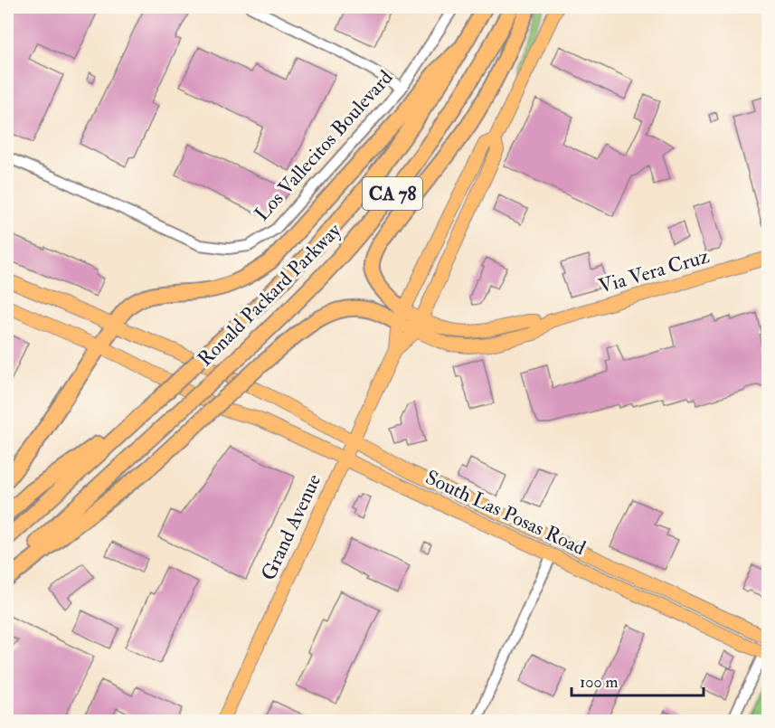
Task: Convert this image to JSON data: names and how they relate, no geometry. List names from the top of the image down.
{
  "streets": {
    "highway": ["CA 78", "Ronald Packard Parkway"],
    "main road": ["Via Vera Cruz", "South Las Posas Road", "Grand Avenue"],
    "street": ["Los Vallecitos Boulevard"]
  },
  "crossings": [
    ["Via Vera Cruz", "Grand Avenue"],
    ["South Las Posas Road", "Grand Avenue"]
  ],
  "scale_bar": "100 m"
}
